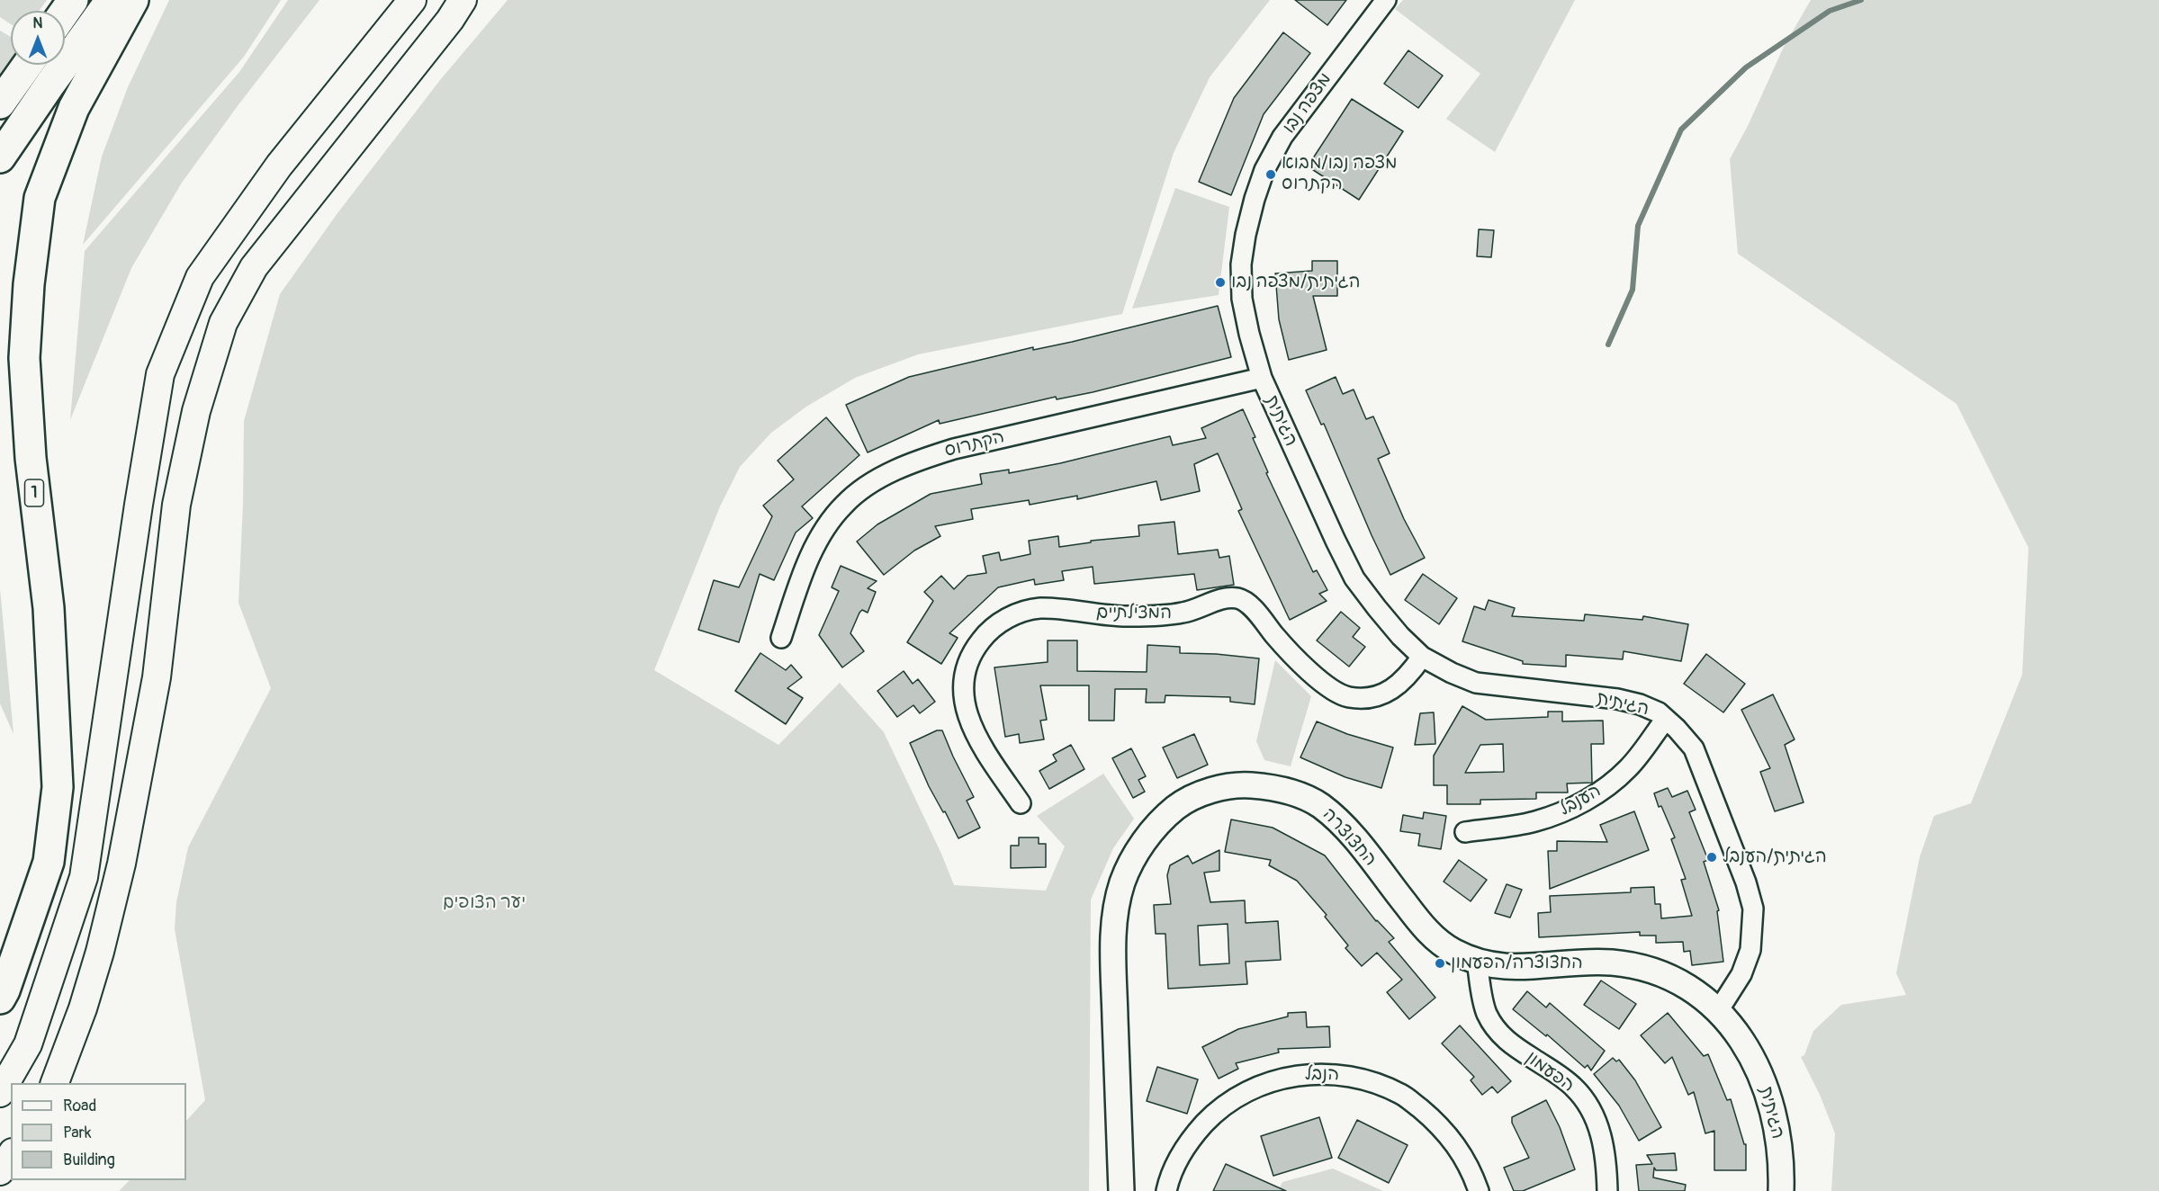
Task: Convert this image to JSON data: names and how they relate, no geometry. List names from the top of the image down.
{
  "streets": {
    "main road": ["1"],
    "street": [
      "מצפה נבו",
      "הגיתית",
      "הקתרוס",
      "המצילתיים",
      "הענבל",
      "החצוצרה",
      "הפעמון",
      "הנבל"
    ]
  },
  "crossings": [
    ["מצפה נבו", "הגיתית"],
    ["מצפה נבו", "הקתרוס"],
    ["הגיתית", "הקתרוס"],
    ["הגיתית", "המצילתיים"],
    ["הגיתית", "הענבל"],
    ["הגיתית", "החצוצרה"],
    ["החצוצרה", "הפעמון"]
  ],
  "parks": ["יער הצופים"],
  "places": [
    "מצפה נבו/מבוא הקתרוס",
    "הגיתית/מצפה נבו",
    "הגיתית/הענבל",
    "החצוצרה/הפעמון"
  ],
  "legend": ["Road", "Park", "Building"],
  "north": "top"
}
